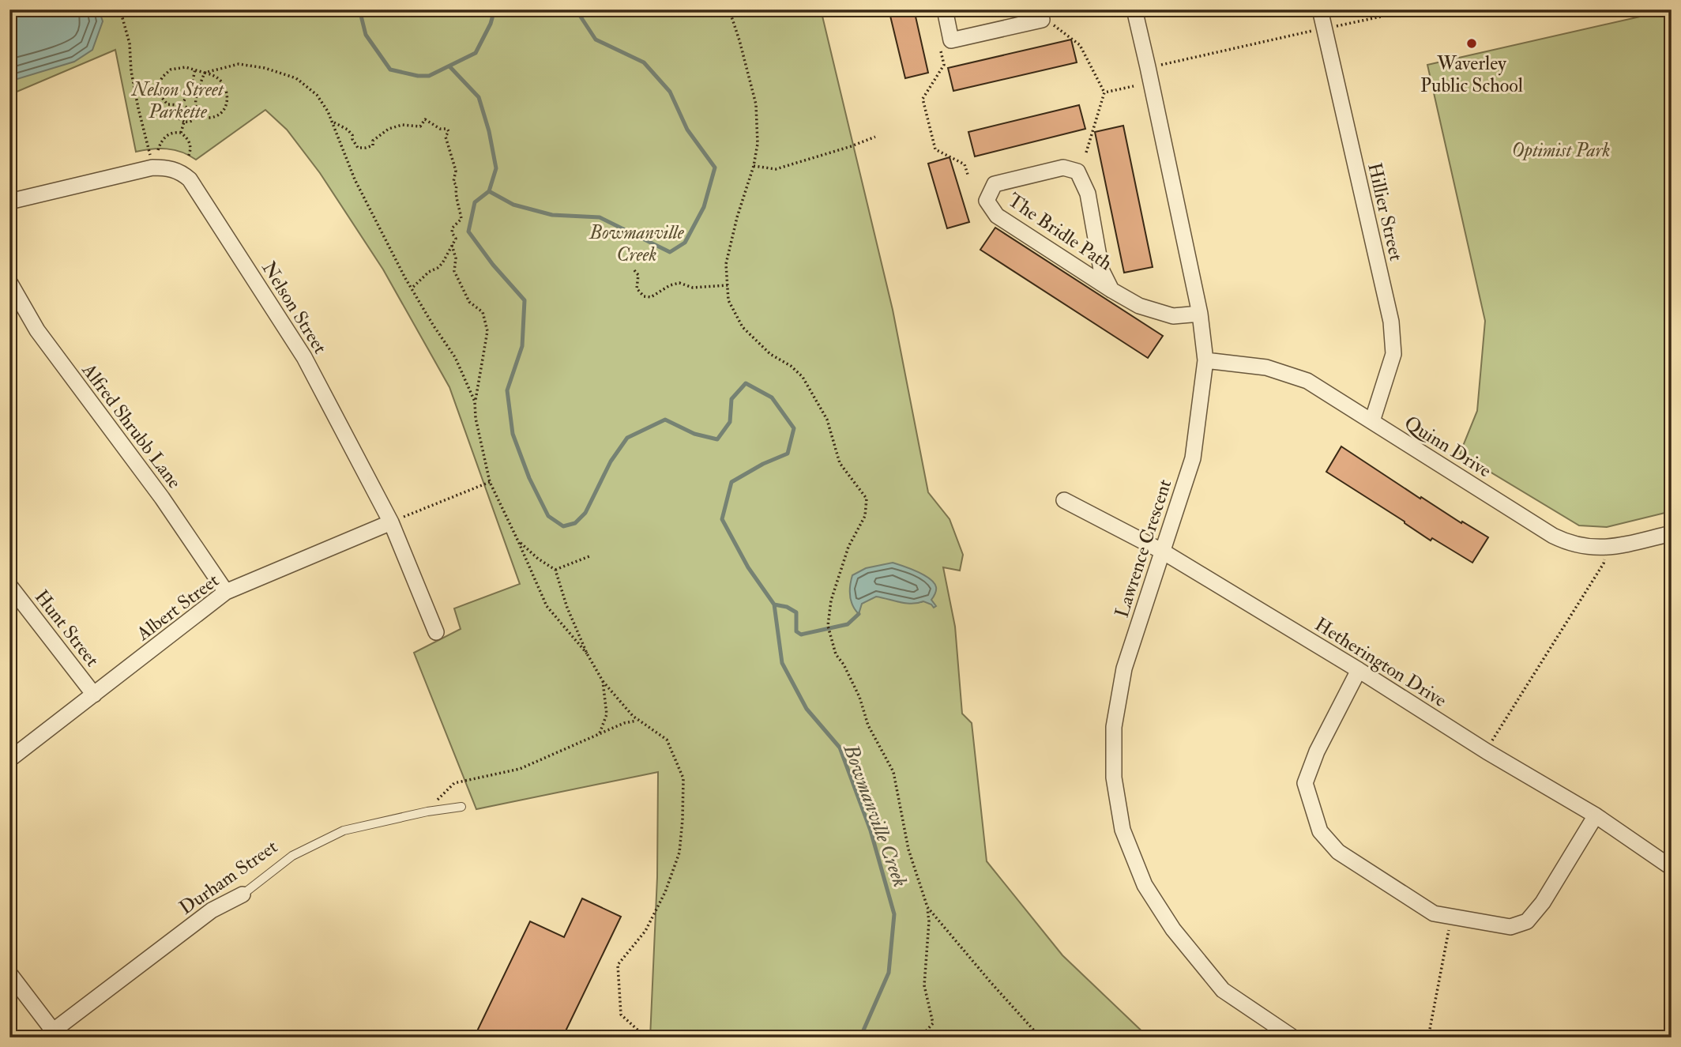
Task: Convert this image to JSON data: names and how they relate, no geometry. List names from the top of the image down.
{
  "streets": {
    "street": [
      "Hillier Street",
      "The Bridle Path",
      "Nelson Street",
      "Alfred Shrubb Lane",
      "Quinn Drive",
      "Lawrence Crescent",
      "Albert Street",
      "Hunt Street",
      "Hetherington Drive",
      "Durham Street"
    ]
  },
  "crossings": [
    ["Hillier Street", "Quinn Drive"],
    ["The Bridle Path", "Lawrence Crescent"],
    ["Nelson Street", "Albert Street"],
    ["Alfred Shrubb Lane", "Albert Street"],
    ["Quinn Drive", "Lawrence Crescent"],
    ["Lawrence Crescent", "Hetherington Drive"],
    ["Albert Street", "Hunt Street"]
  ],
  "water": ["Bowmanville Creek"],
  "parks": ["Nelson Street Parkette", "Optimist Park", "Bowmanville Creek"],
  "places": ["Waverley Public School"]
}
